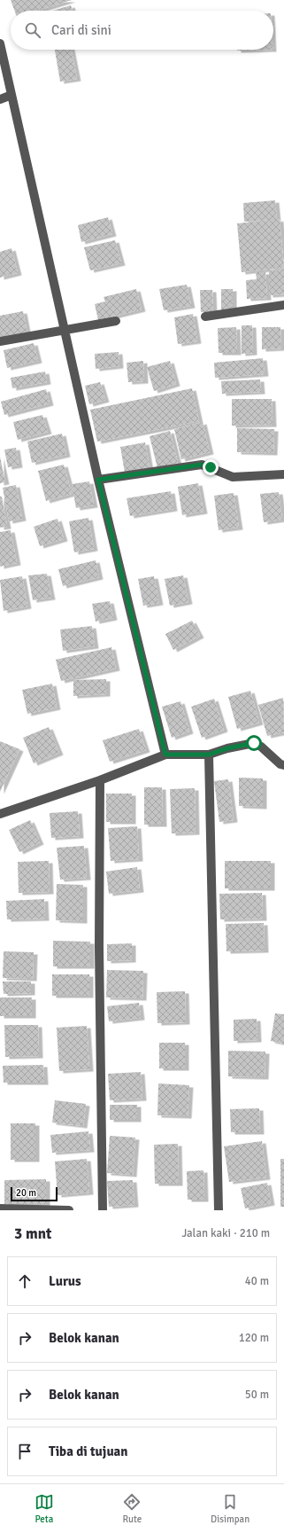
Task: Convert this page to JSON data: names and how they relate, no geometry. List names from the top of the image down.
{
  "scale_bar": "20 m",
  "page": {
    "search": "Cari di sini",
    "scale": "20 m",
    "heading": ["3 mnt", "Jalan kaki · 210 m"],
    "list": [
      ["Lurus", "40 m"],
      ["Belok kanan", "120 m"],
      ["Belok kanan", "50 m"],
      "Tiba di tujuan"
    ],
    "nav": ["Peta", "Rute", "Disimpan"]
  }
}
